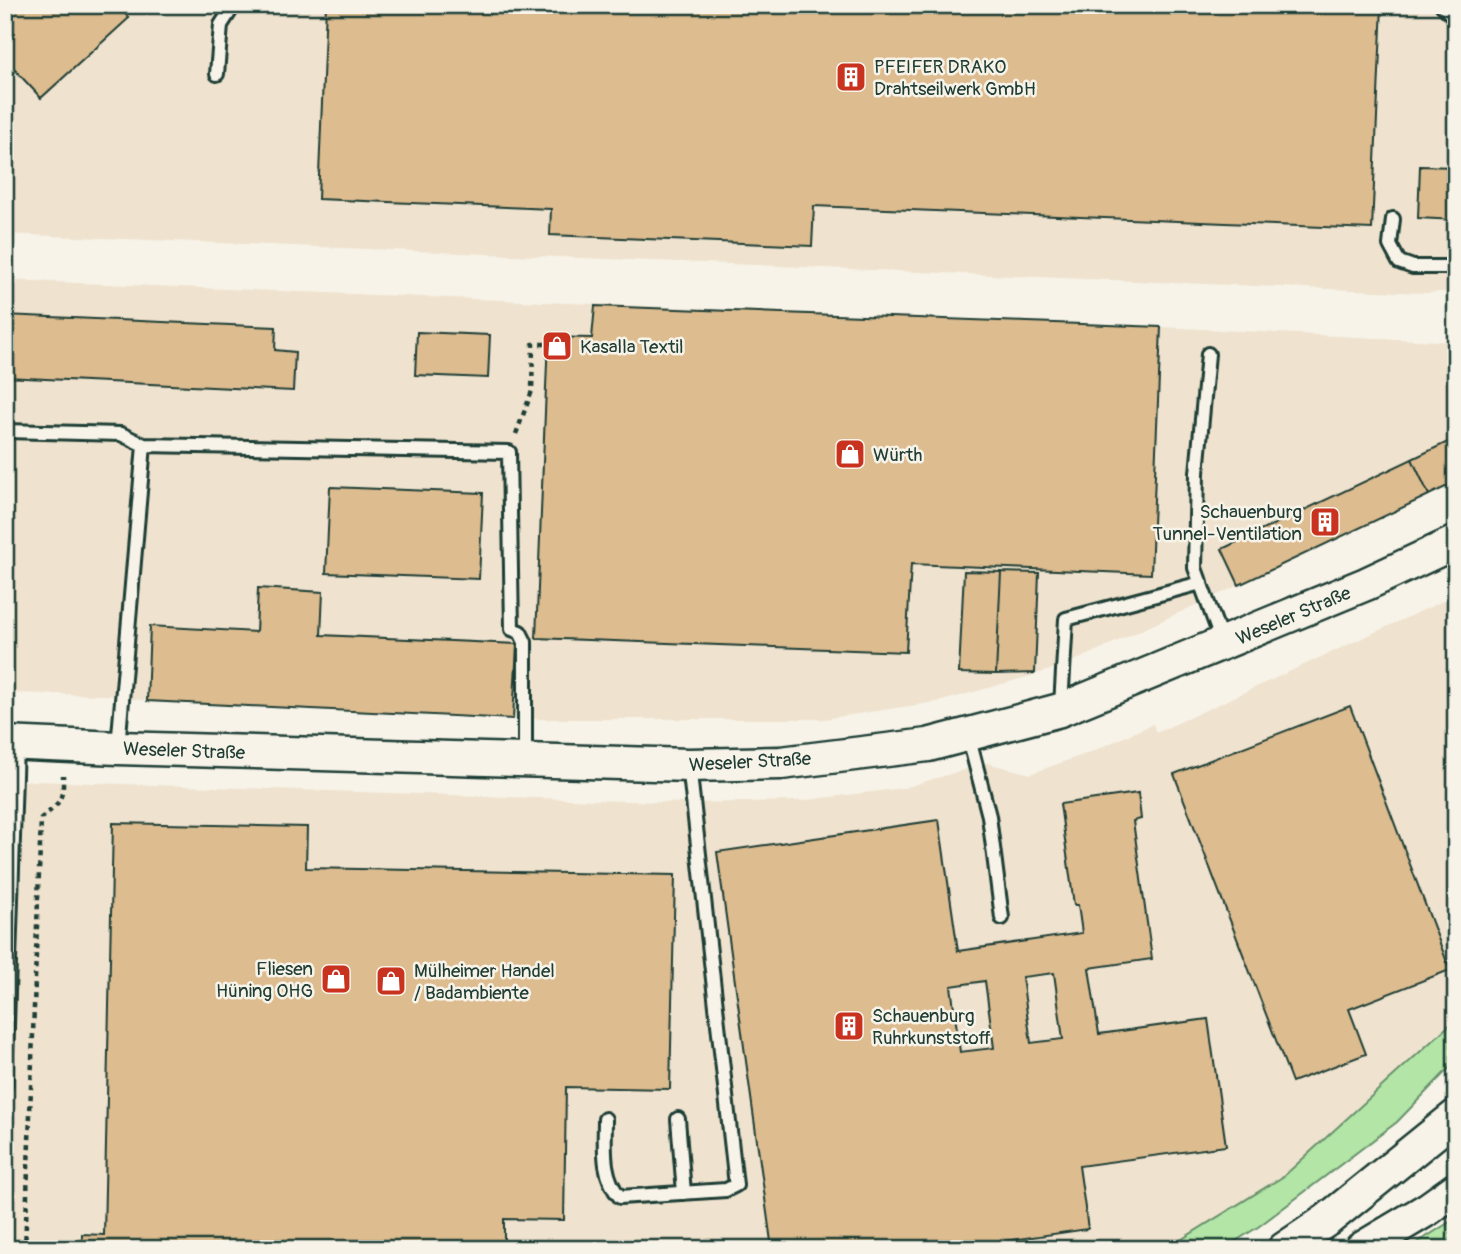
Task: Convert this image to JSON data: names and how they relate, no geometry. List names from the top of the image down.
{
  "streets": {
    "main road": ["Weseler Straße"]
  },
  "places": {
    "building": ["PFEIFER DRAKO Drahtseilwerk GmbH", "Schauenburg Tunnel-Ventilation", "Schauenburg Ruhrkunststoff"],
    "shop": [
      "Kasalla Textil",
      "Würth",
      "Fliesen Hüning OHG",
      "Mülheimer Handel / Badambiente"
    ]
  }
}
